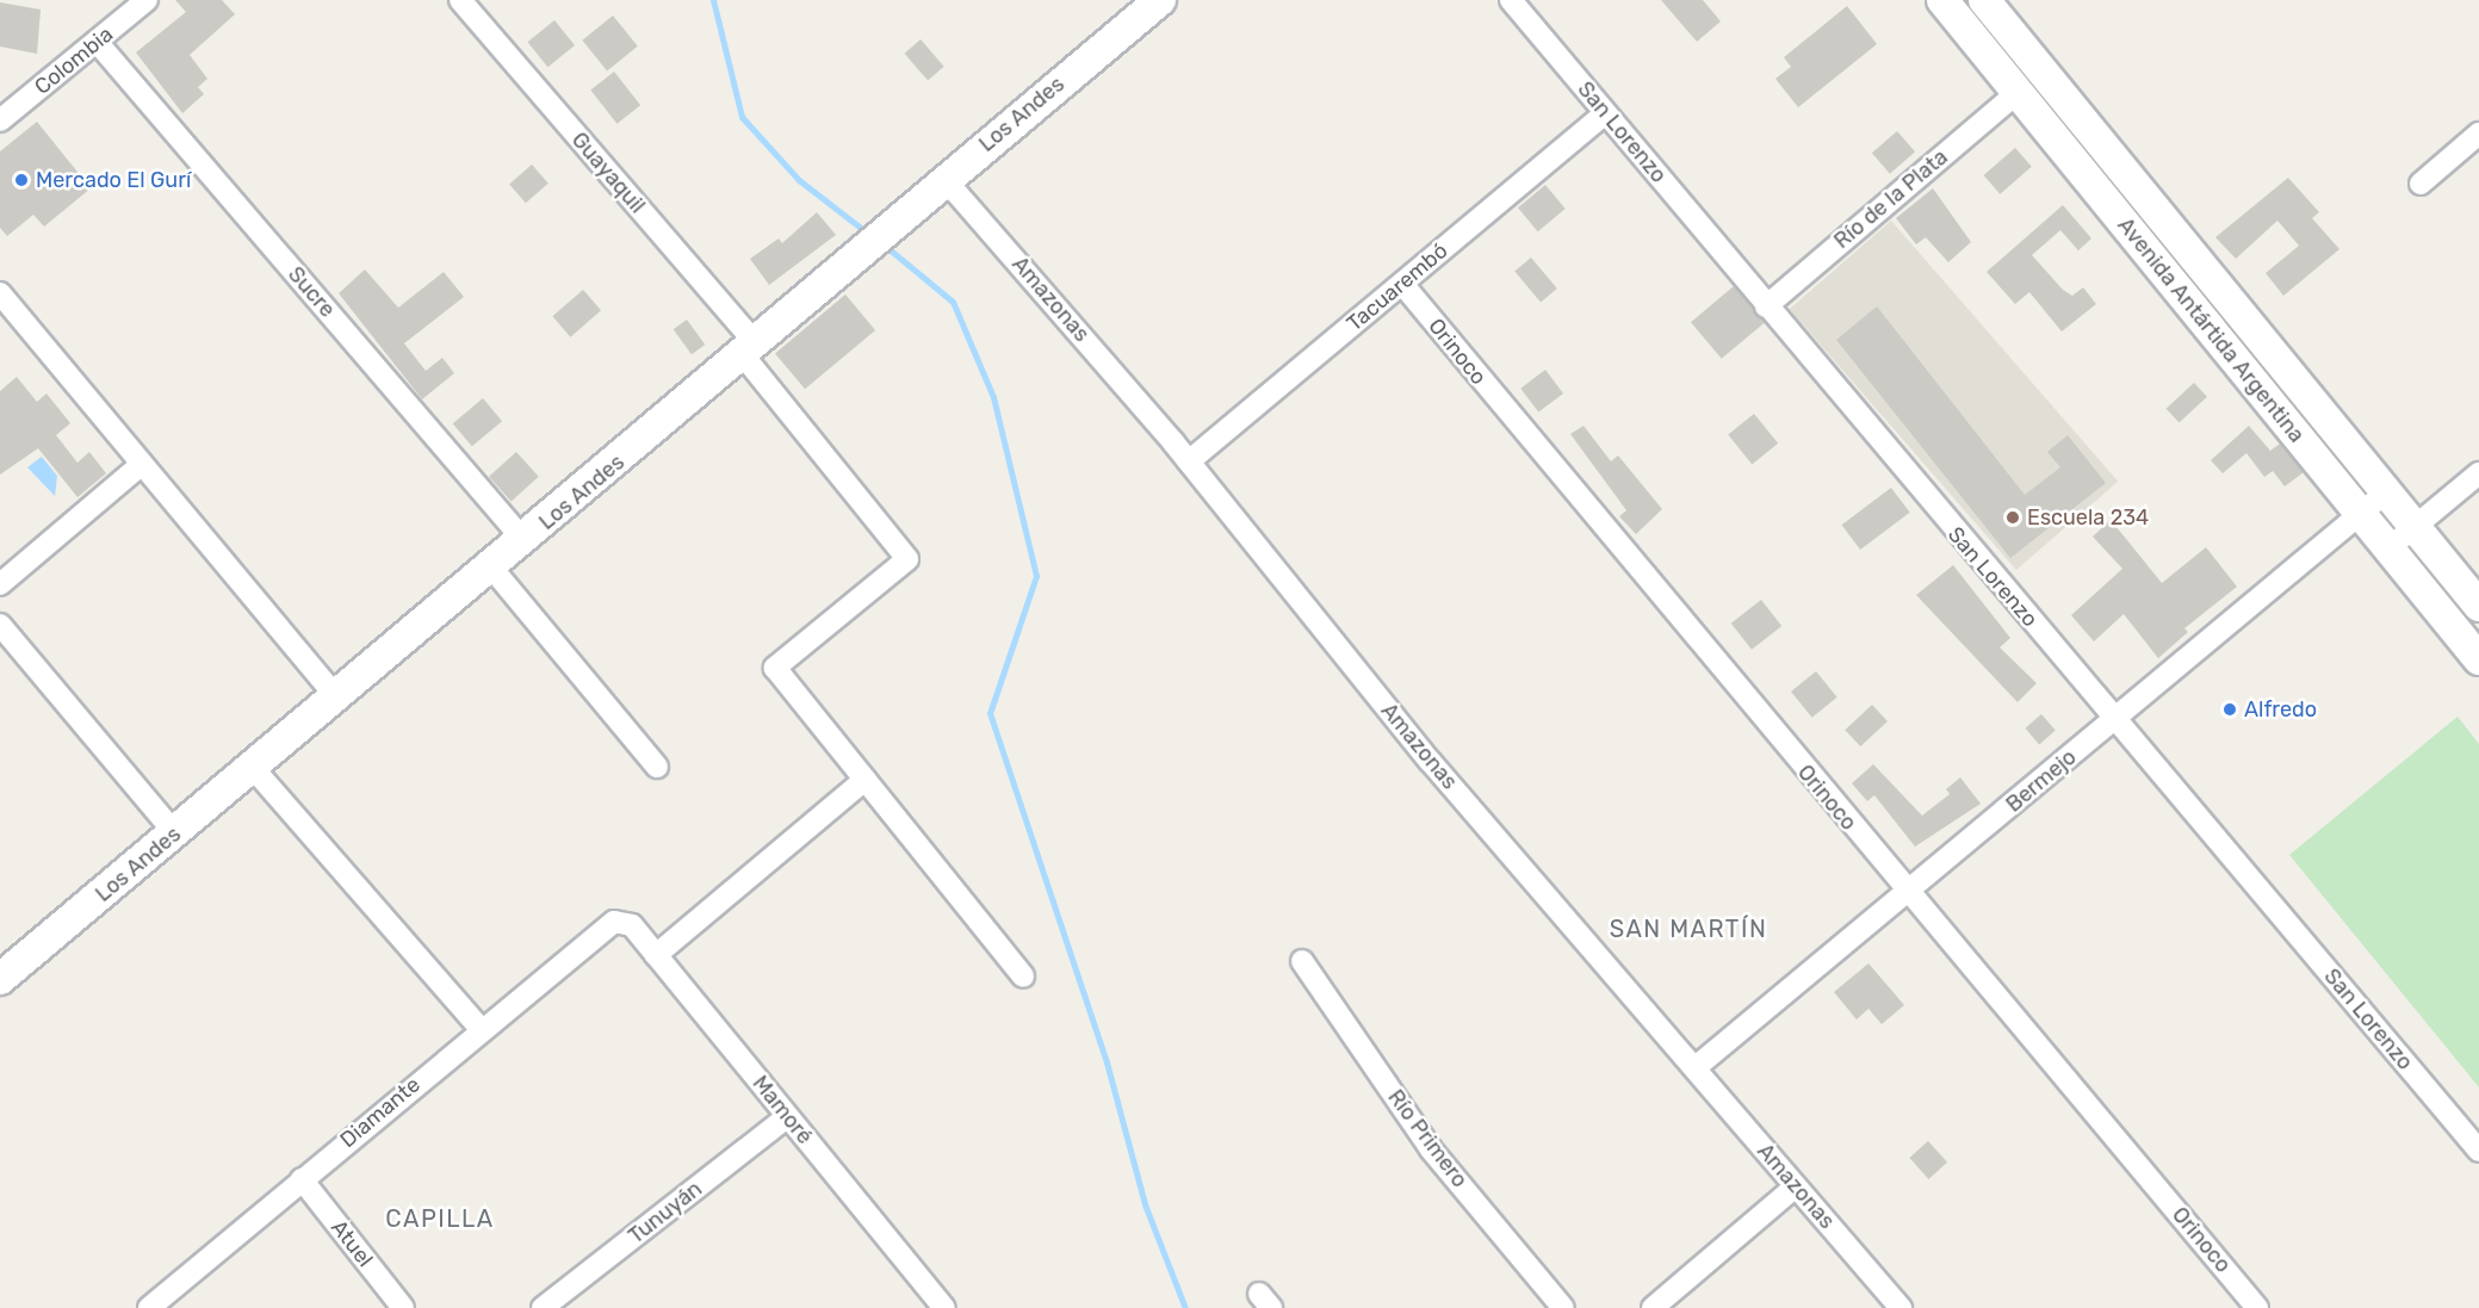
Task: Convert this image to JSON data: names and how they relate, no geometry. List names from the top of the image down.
{
  "streets": {
    "street": [
      "Colombia",
      "Los Andes",
      "San Lorenzo",
      "Guayaquil",
      "Río de la Plata",
      "Tacuarembó",
      "Sucre",
      "Amazonas",
      "Avenida Antártida Argentina",
      "Orinoco",
      "Bermejo",
      "Mamoré",
      "Diamante",
      "Río Primero",
      "Tunuyán",
      "Atuel"
    ]
  },
  "crossings": [
    ["Colombia", "Sucre"],
    ["Los Andes", "Guayaquil"],
    ["Los Andes", "Sucre"],
    ["Los Andes", "Amazonas"],
    ["San Lorenzo", "Río de la Plata"],
    ["San Lorenzo", "Tacuarembó"],
    ["San Lorenzo", "Bermejo"],
    ["Río de la Plata", "Avenida Antártida Argentina"],
    ["Tacuarembó", "Amazonas"],
    ["Tacuarembó", "Orinoco"],
    ["Amazonas", "Bermejo"],
    ["Avenida Antártida Argentina", "Bermejo"],
    ["Orinoco", "Bermejo"],
    ["Mamoré", "Diamante"],
    ["Mamoré", "Tunuyán"],
    ["Diamante", "Atuel"]
  ],
  "districts": ["SAN MARTÍN", "CAPILLA"],
  "places": ["Mercado El Gurí", "Escuela 234", "Alfredo"]
}
